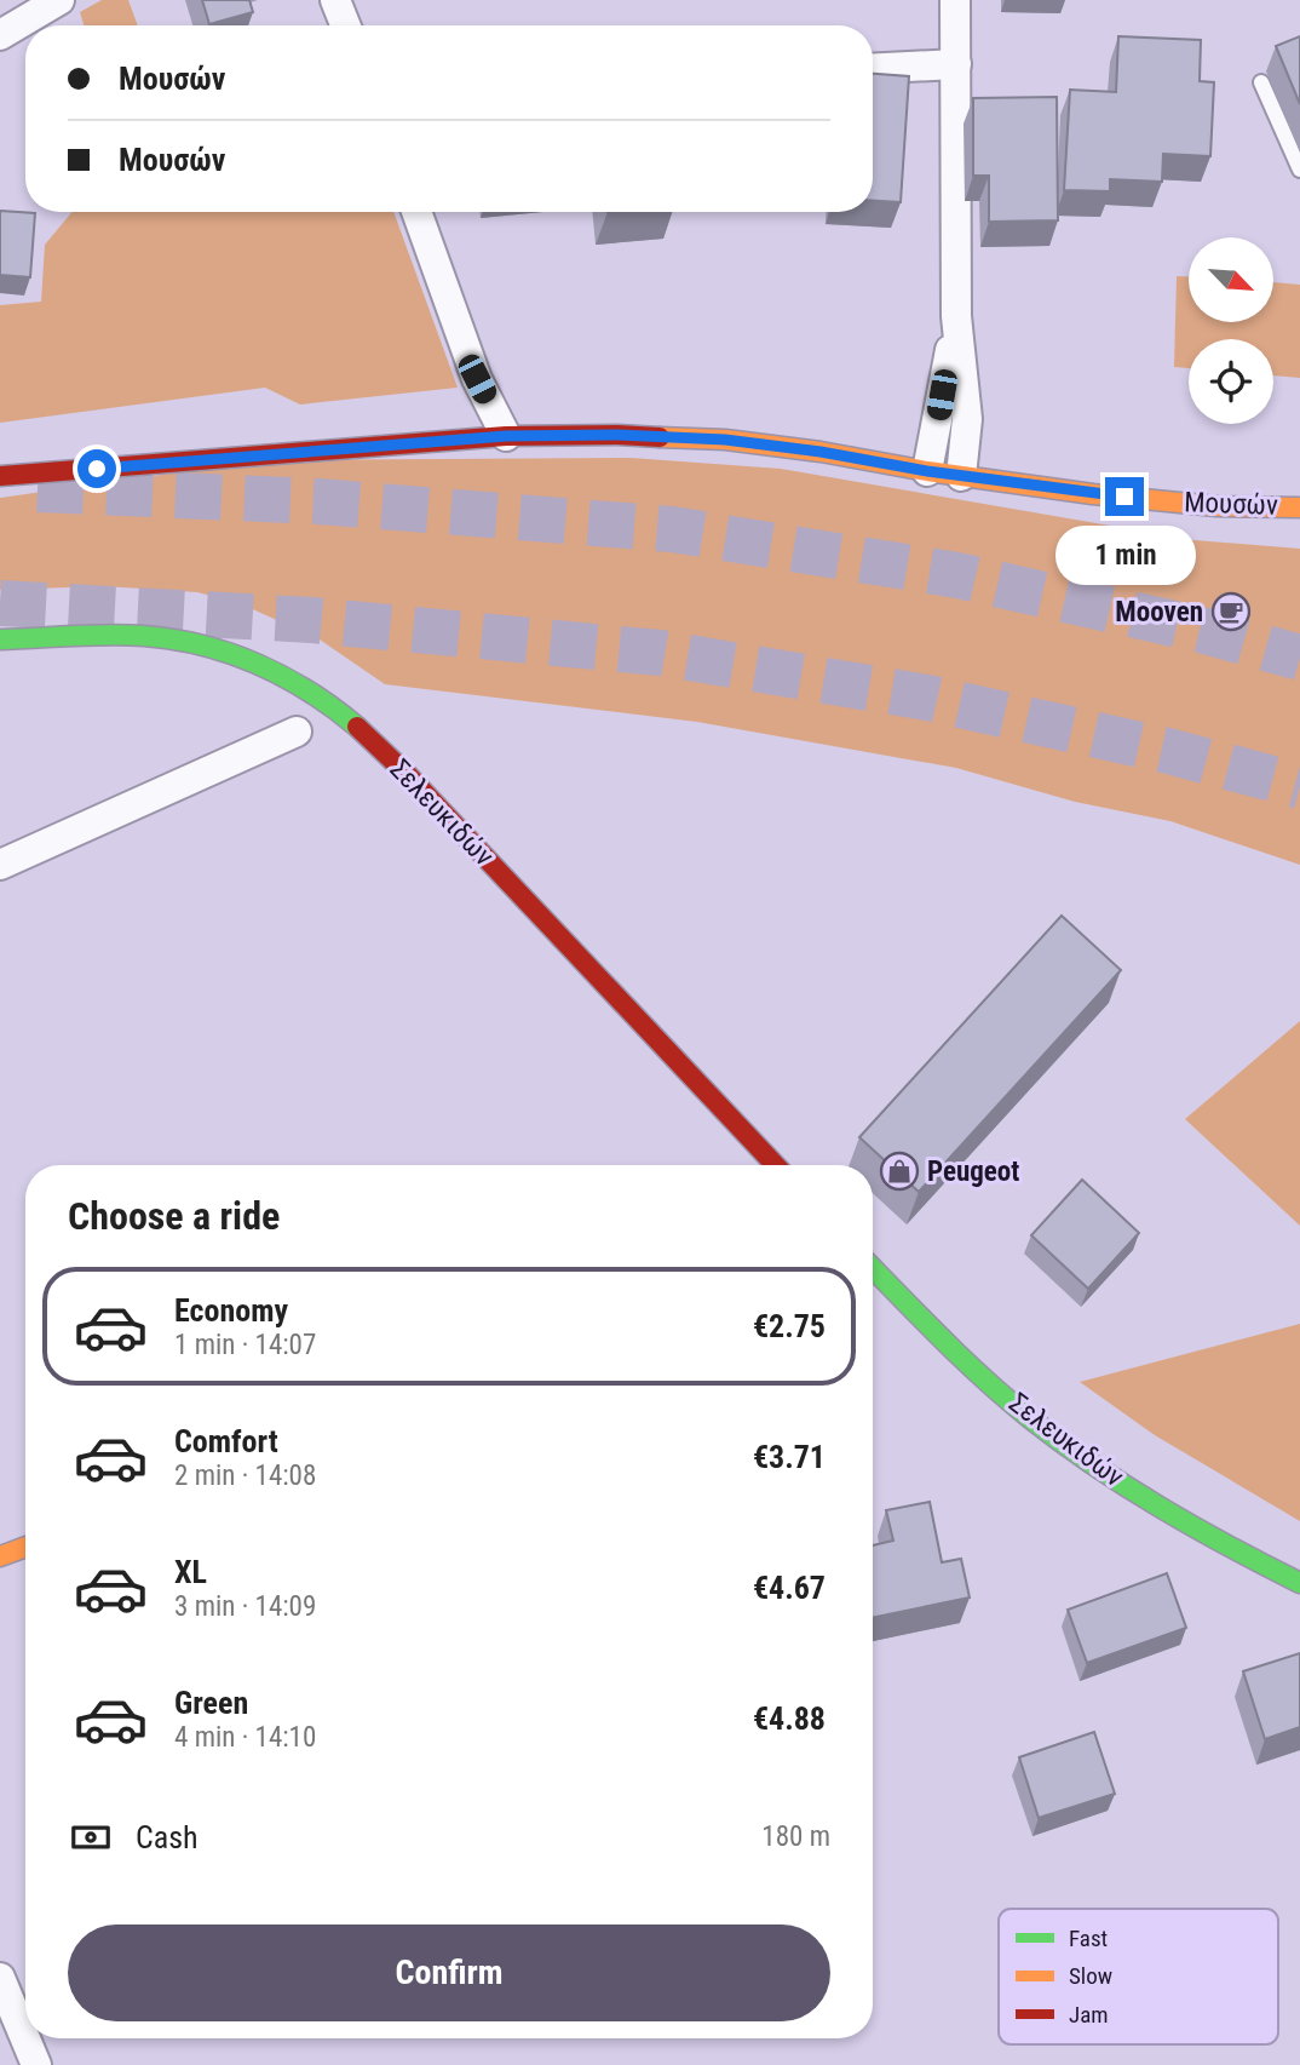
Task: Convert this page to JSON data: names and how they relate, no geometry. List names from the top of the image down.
{
  "streets": {
    "street": ["Μουσών", "Σελευκιδών"]
  },
  "places": {
    "cafe": ["Mooven"],
    "shop": ["Peugeot"]
  },
  "legend": ["Fast", "Slow", "Jam"],
  "north": "bottom right",
  "page": {
    "banner": ["Μουσών", "Μουσών"],
    "bubble": "1 min",
    "heading": "Choose a ride",
    "list": [
      {
        "name": "Economy",
        "note": "1 min · 14:07",
        "value": "€2.75"
      },
      {
        "name": "Comfort",
        "note": "2 min · 14:08",
        "value": "€3.71"
      },
      {
        "name": "XL",
        "note": "3 min · 14:09",
        "value": "€4.67"
      },
      {
        "name": "Green",
        "note": "4 min · 14:10",
        "value": "€4.88"
      }
    ],
    "pay": ["Cash", "180 m"],
    "buttons": "Confirm"
  }
}
